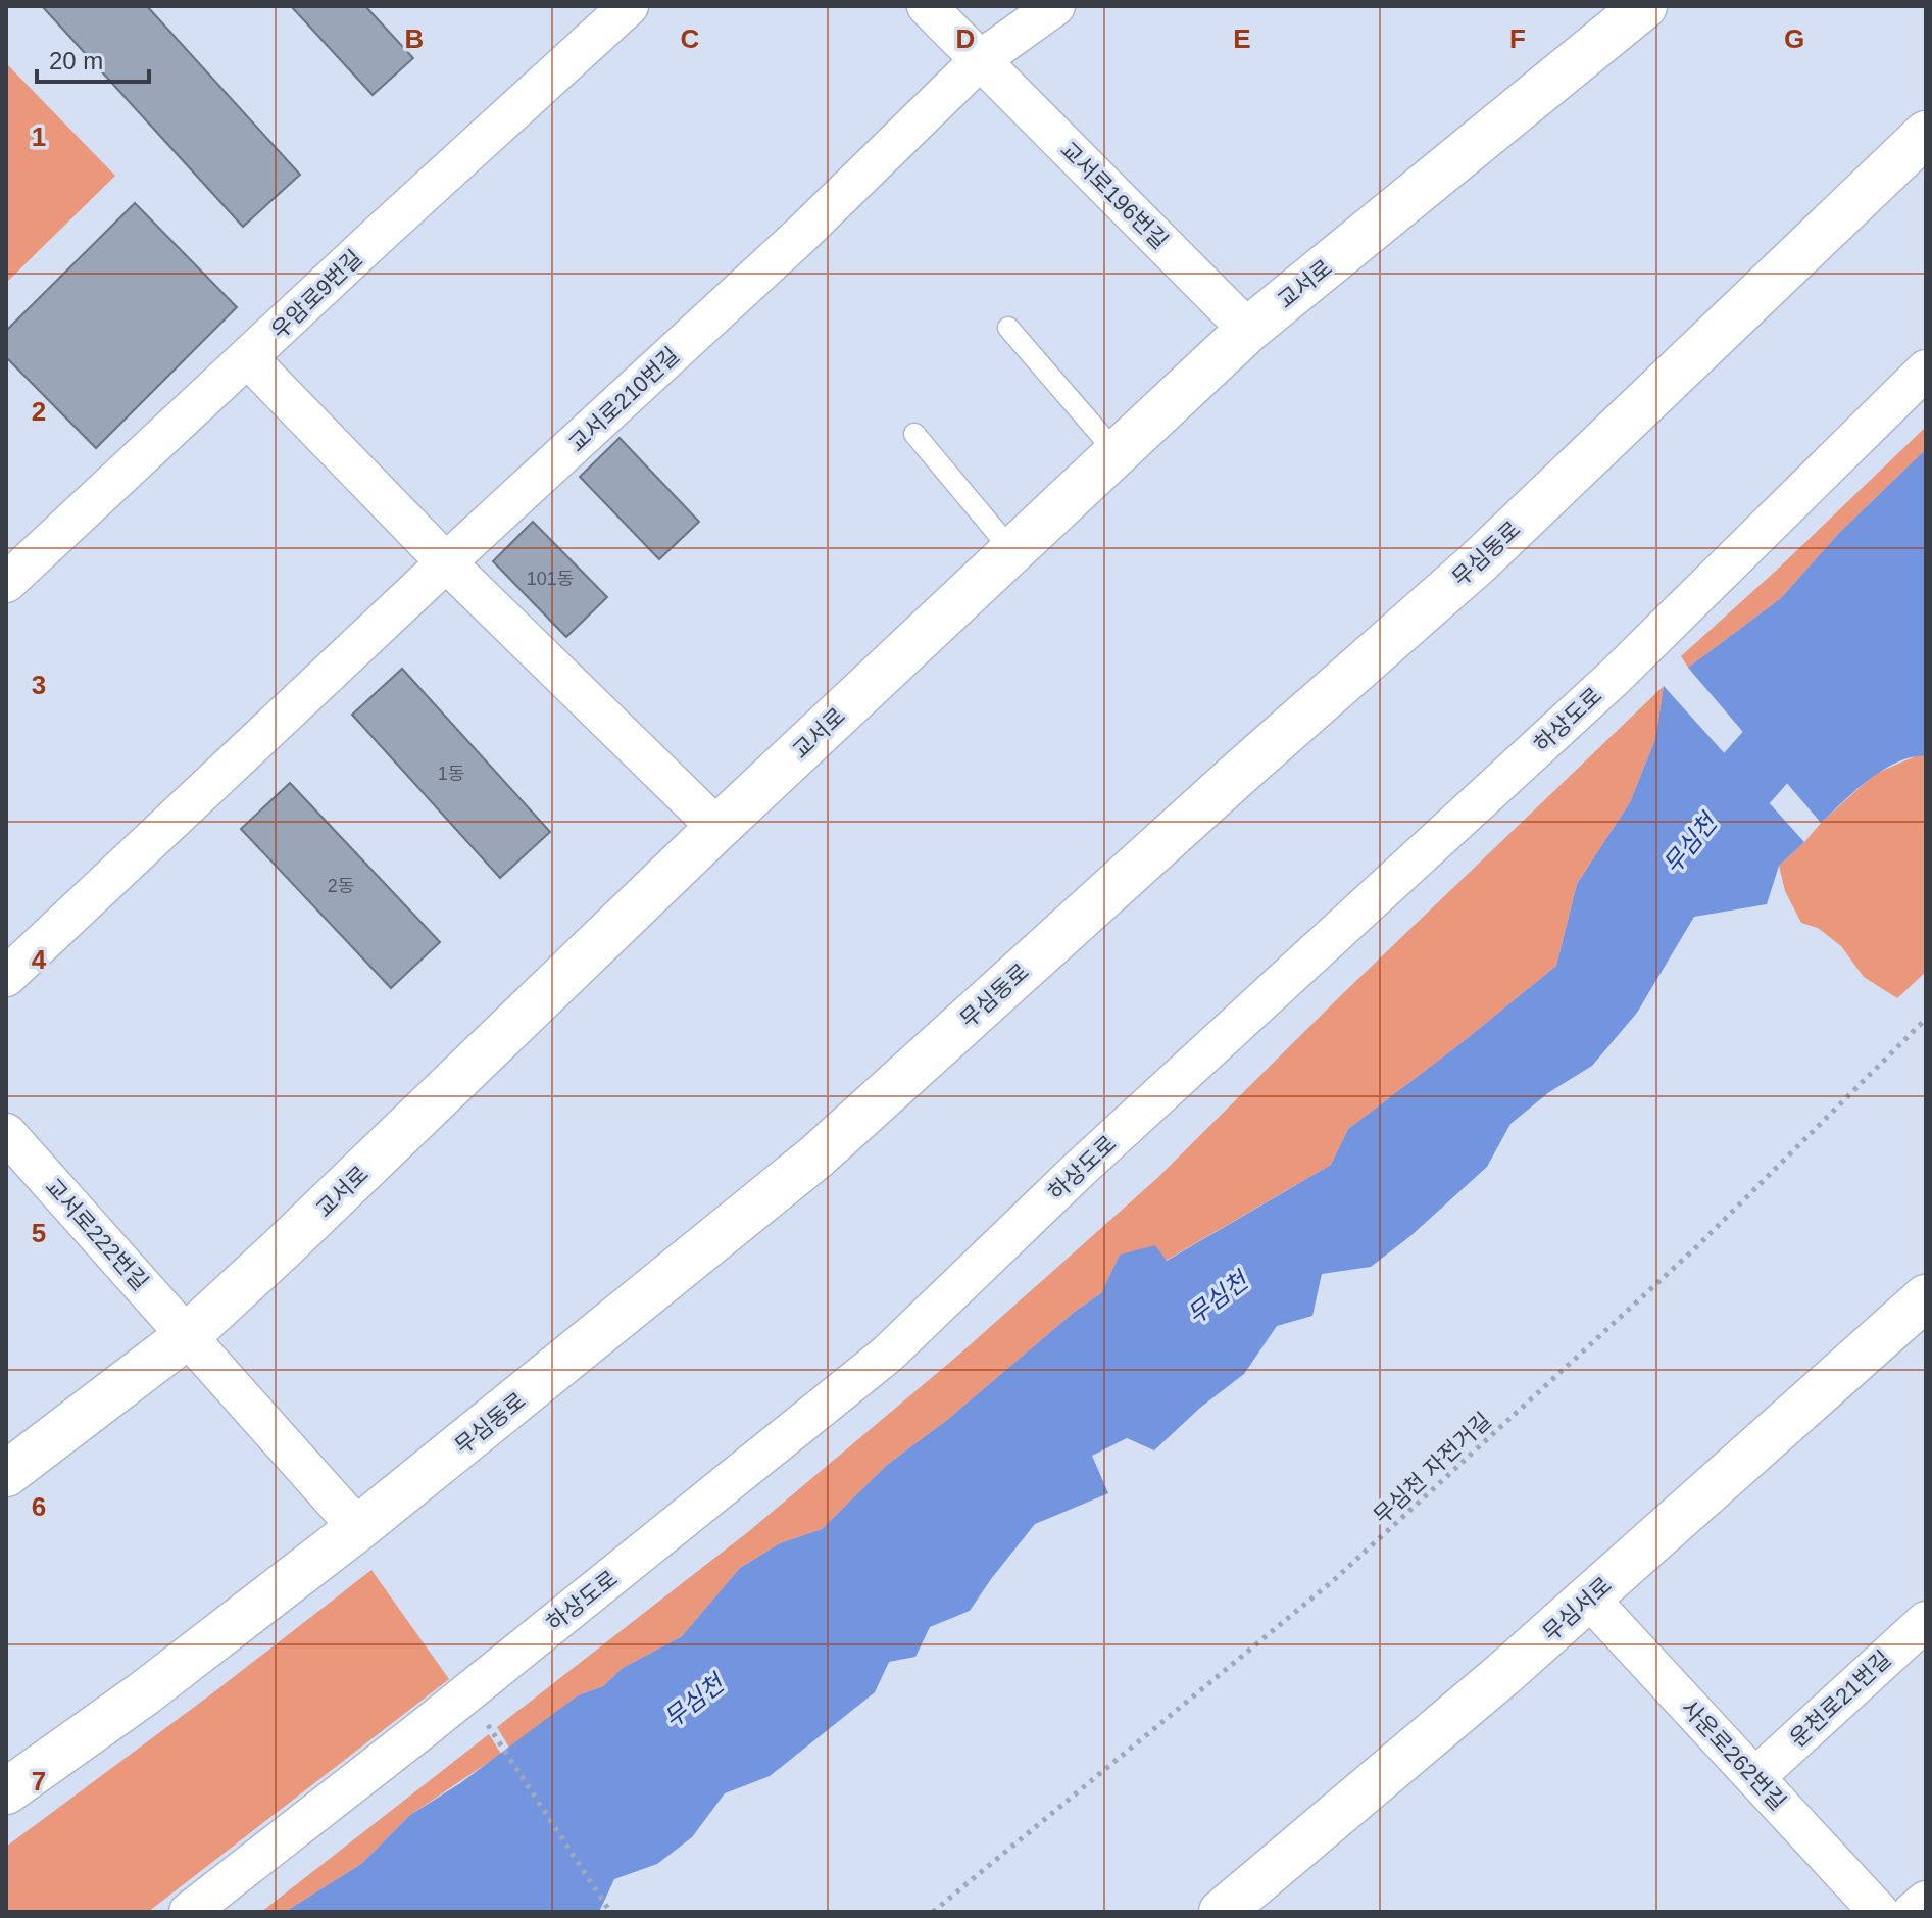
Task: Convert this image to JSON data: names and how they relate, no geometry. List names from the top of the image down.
{
  "streets": {
    "street": [
      "교서로196번길",
      "교서로",
      "우암로9번길",
      "교서로210번길",
      "무심동로",
      "하상도로",
      "교서로222번길",
      "무심서로",
      "운천로21번길",
      "사운로262번길"
    ],
    "path": ["무심천 자전거길"]
  },
  "crossings": [
    ["교서로196번길", "교서로"],
    ["교서로196번길", "교서로210번길"],
    ["교서로", "교서로222번길"],
    ["무심동로", "교서로222번길"],
    ["무심서로", "사운로262번길"],
    ["운천로21번길", "사운로262번길"]
  ],
  "water": ["무심천"],
  "house_numbers": ["101동", "1동", "2동"],
  "scale_bar": "20 m",
  "grid": {
    "columns": [
      "B",
      "C",
      "D",
      "E",
      "F",
      "G"
    ],
    "rows": [
      "1",
      "2",
      "3",
      "4",
      "5",
      "6",
      "7"
    ]
  }
}
